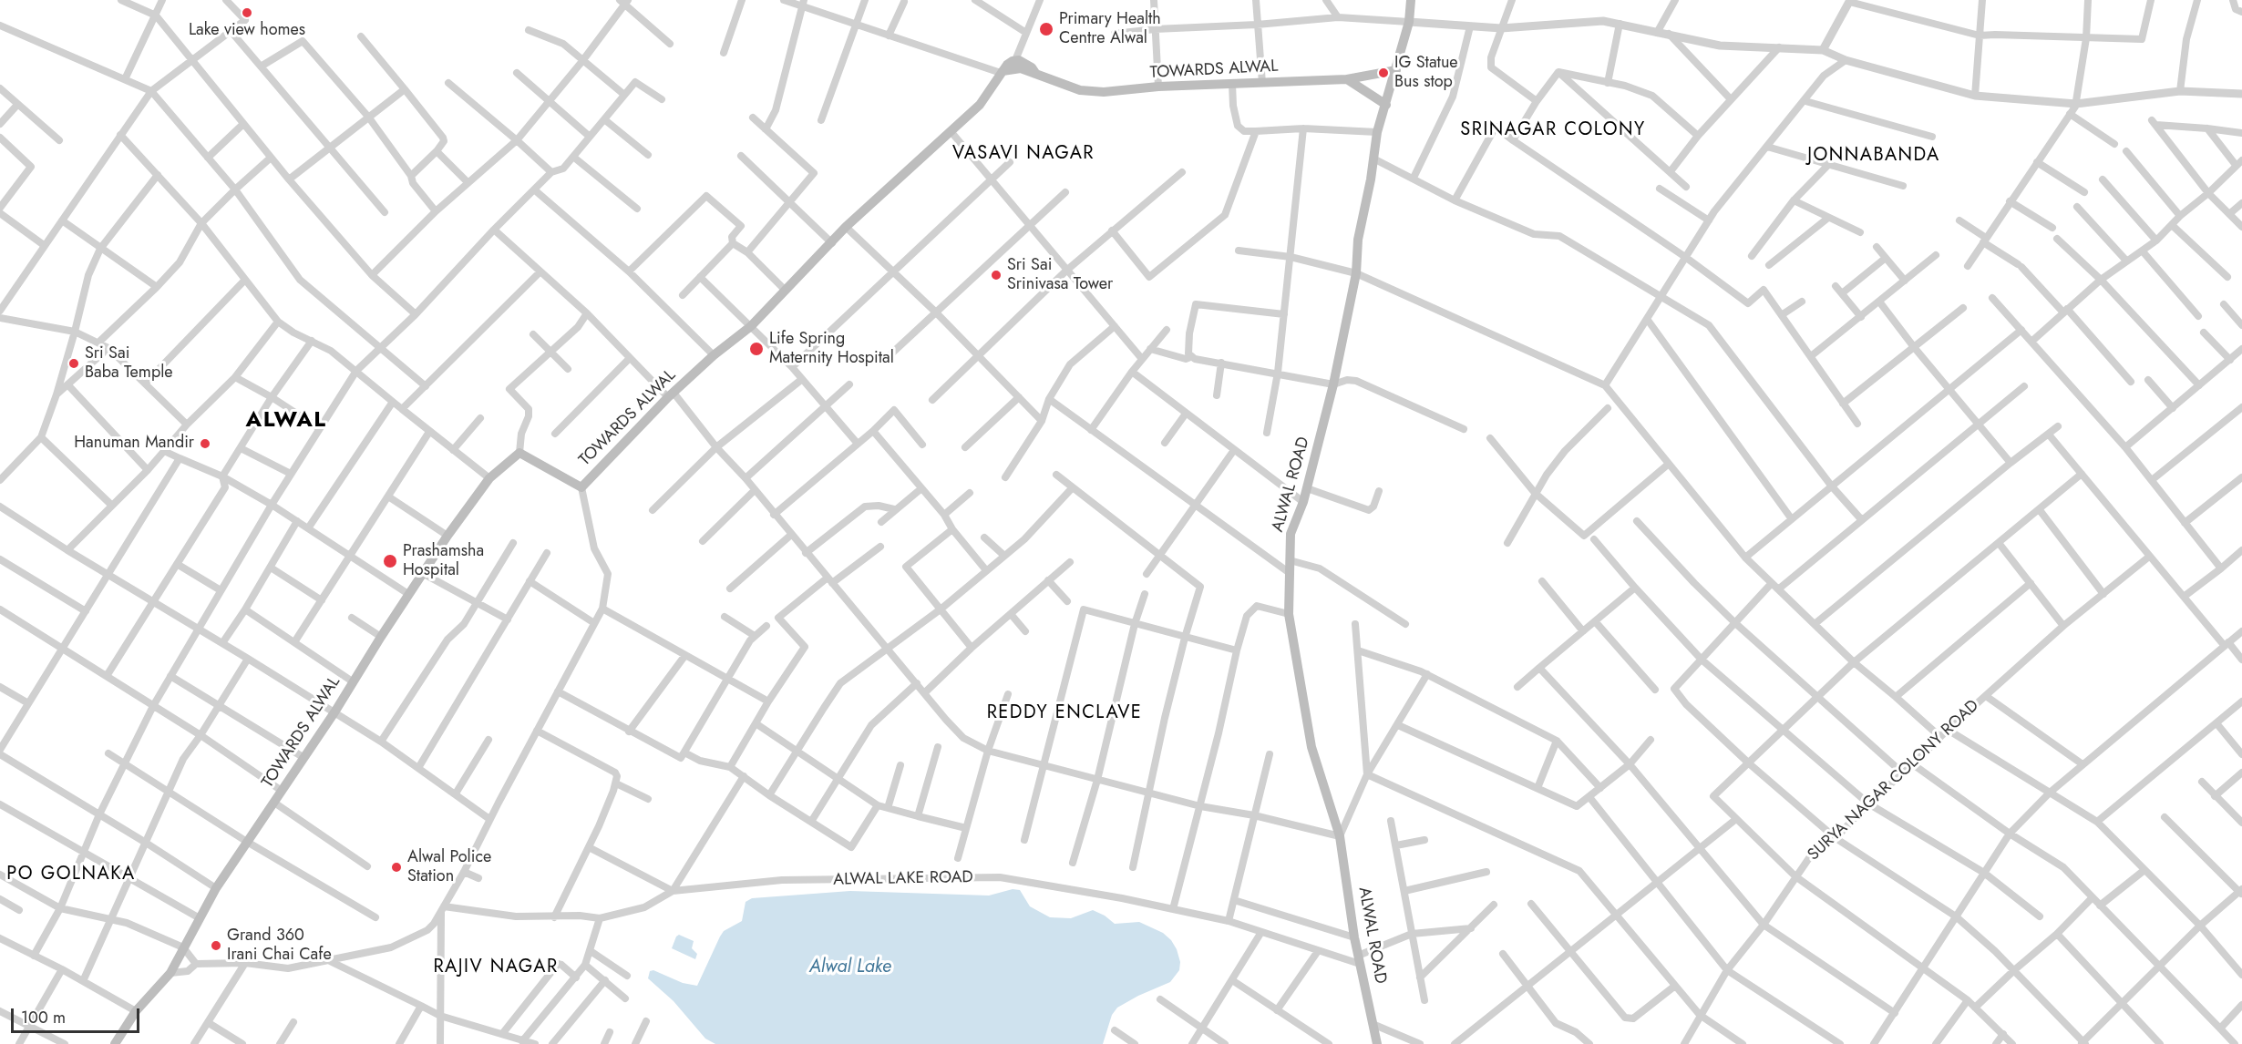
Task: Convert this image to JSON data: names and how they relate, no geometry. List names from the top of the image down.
{
  "streets": {
    "main road": ["TOWARDS ALWAL", "ALWAL ROAD"],
    "street": ["SURYA NAGAR COLONY ROAD", "ALWAL LAKE ROAD"]
  },
  "crossings": [
    ["TOWARDS ALWAL", "ALWAL ROAD"],
    ["ALWAL ROAD", "ALWAL LAKE ROAD"]
  ],
  "districts": [
    "SRINAGAR COLONY",
    "VASAVI NAGAR",
    "JONNABANDA",
    "ALWAL",
    "REDDY ENCLAVE",
    "PO GOLNAKA",
    "RAJIV NAGAR"
  ],
  "water": ["Alwal Lake"],
  "places": [
    "Lake view homes",
    "Primary Health Centre Alwal",
    "IG Statue Bus stop",
    "Sri Sai Srinivasa Tower",
    "Life Spring Maternity Hospital",
    "Sri Sai Baba Temple",
    "Hanuman Mandir",
    "Prashamsha Hospital",
    "Alwal Police Station",
    "Grand 360 Irani Chai Cafe"
  ],
  "scale_bar": "100 m"
}
